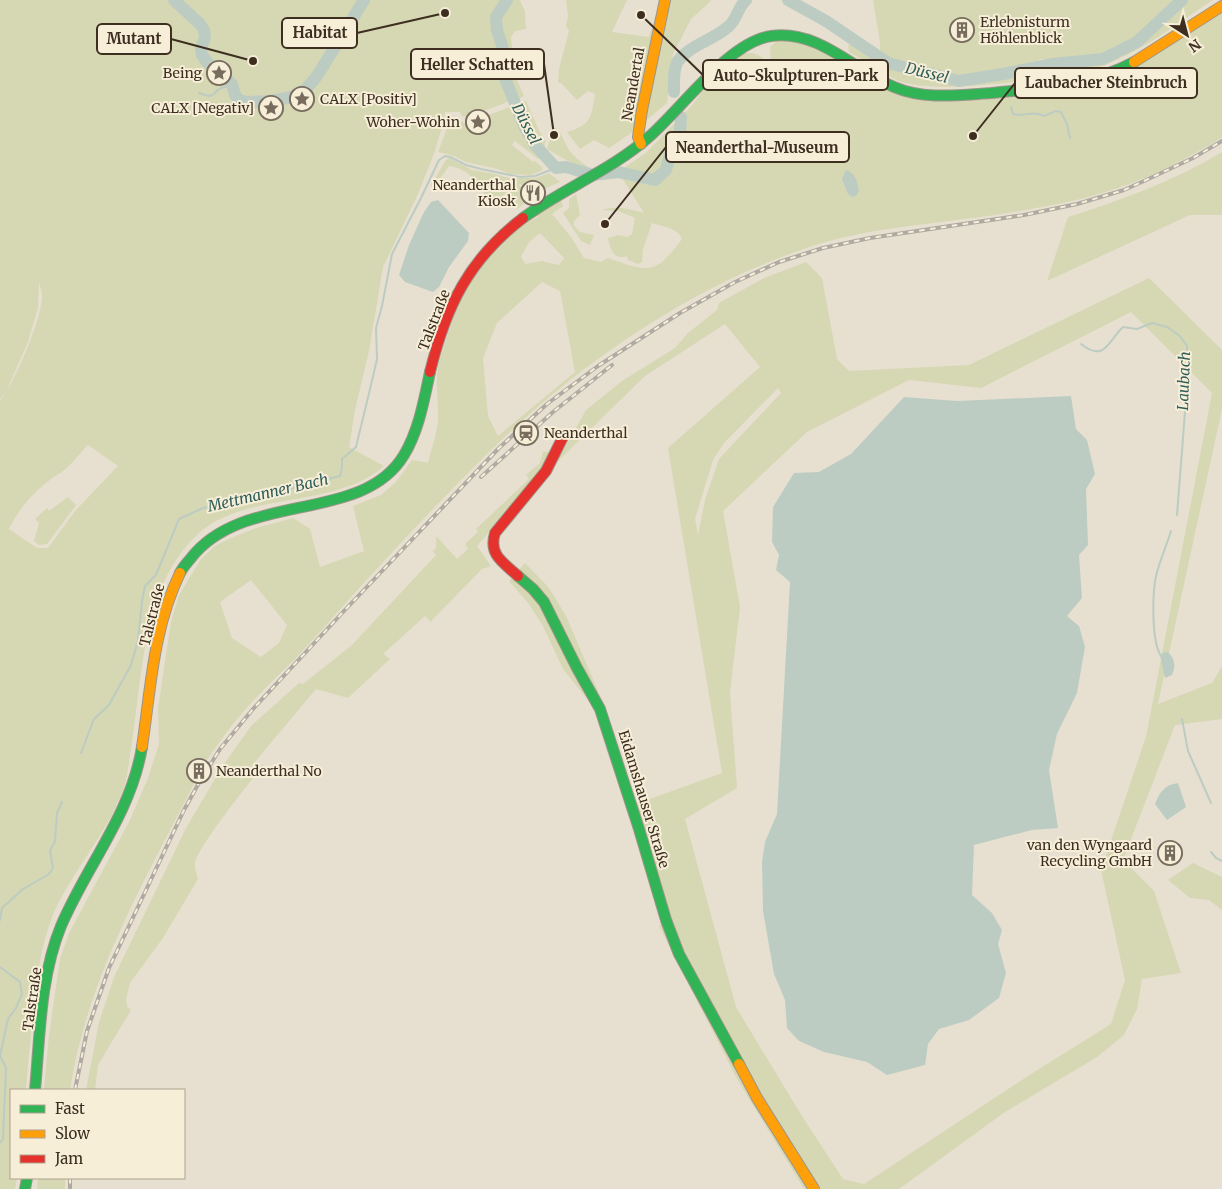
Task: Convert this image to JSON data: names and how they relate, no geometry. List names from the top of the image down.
{
  "streets": {
    "main road": ["Neandertal", "Talstraße", "Eidamshauser Straße"]
  },
  "crossings": [
    ["Neandertal", "Talstraße"]
  ],
  "water": ["Düssel", "Laubach", "Mettmanner Bach"],
  "places": {
    "other": [
      "Habitat",
      "Auto-Skulpturen-Park",
      "Mutant",
      "Heller Schatten",
      "Laubacher Steinbruch",
      "Neanderthal-Museum"
    ],
    "building": ["Erlebnisturm Höhlenblick", "Neanderthal No", "van den Wyngaard Recycling GmbH"],
    "place": [
      "Being",
      "CALX [Positiv]",
      "CALX [Negativ]",
      "Woher-Wohin"
    ],
    "restaurant": ["Neanderthal Kiosk"],
    "station": ["Neanderthal"]
  },
  "legend": ["Fast", "Slow", "Jam"],
  "north": "bottom right"
}
